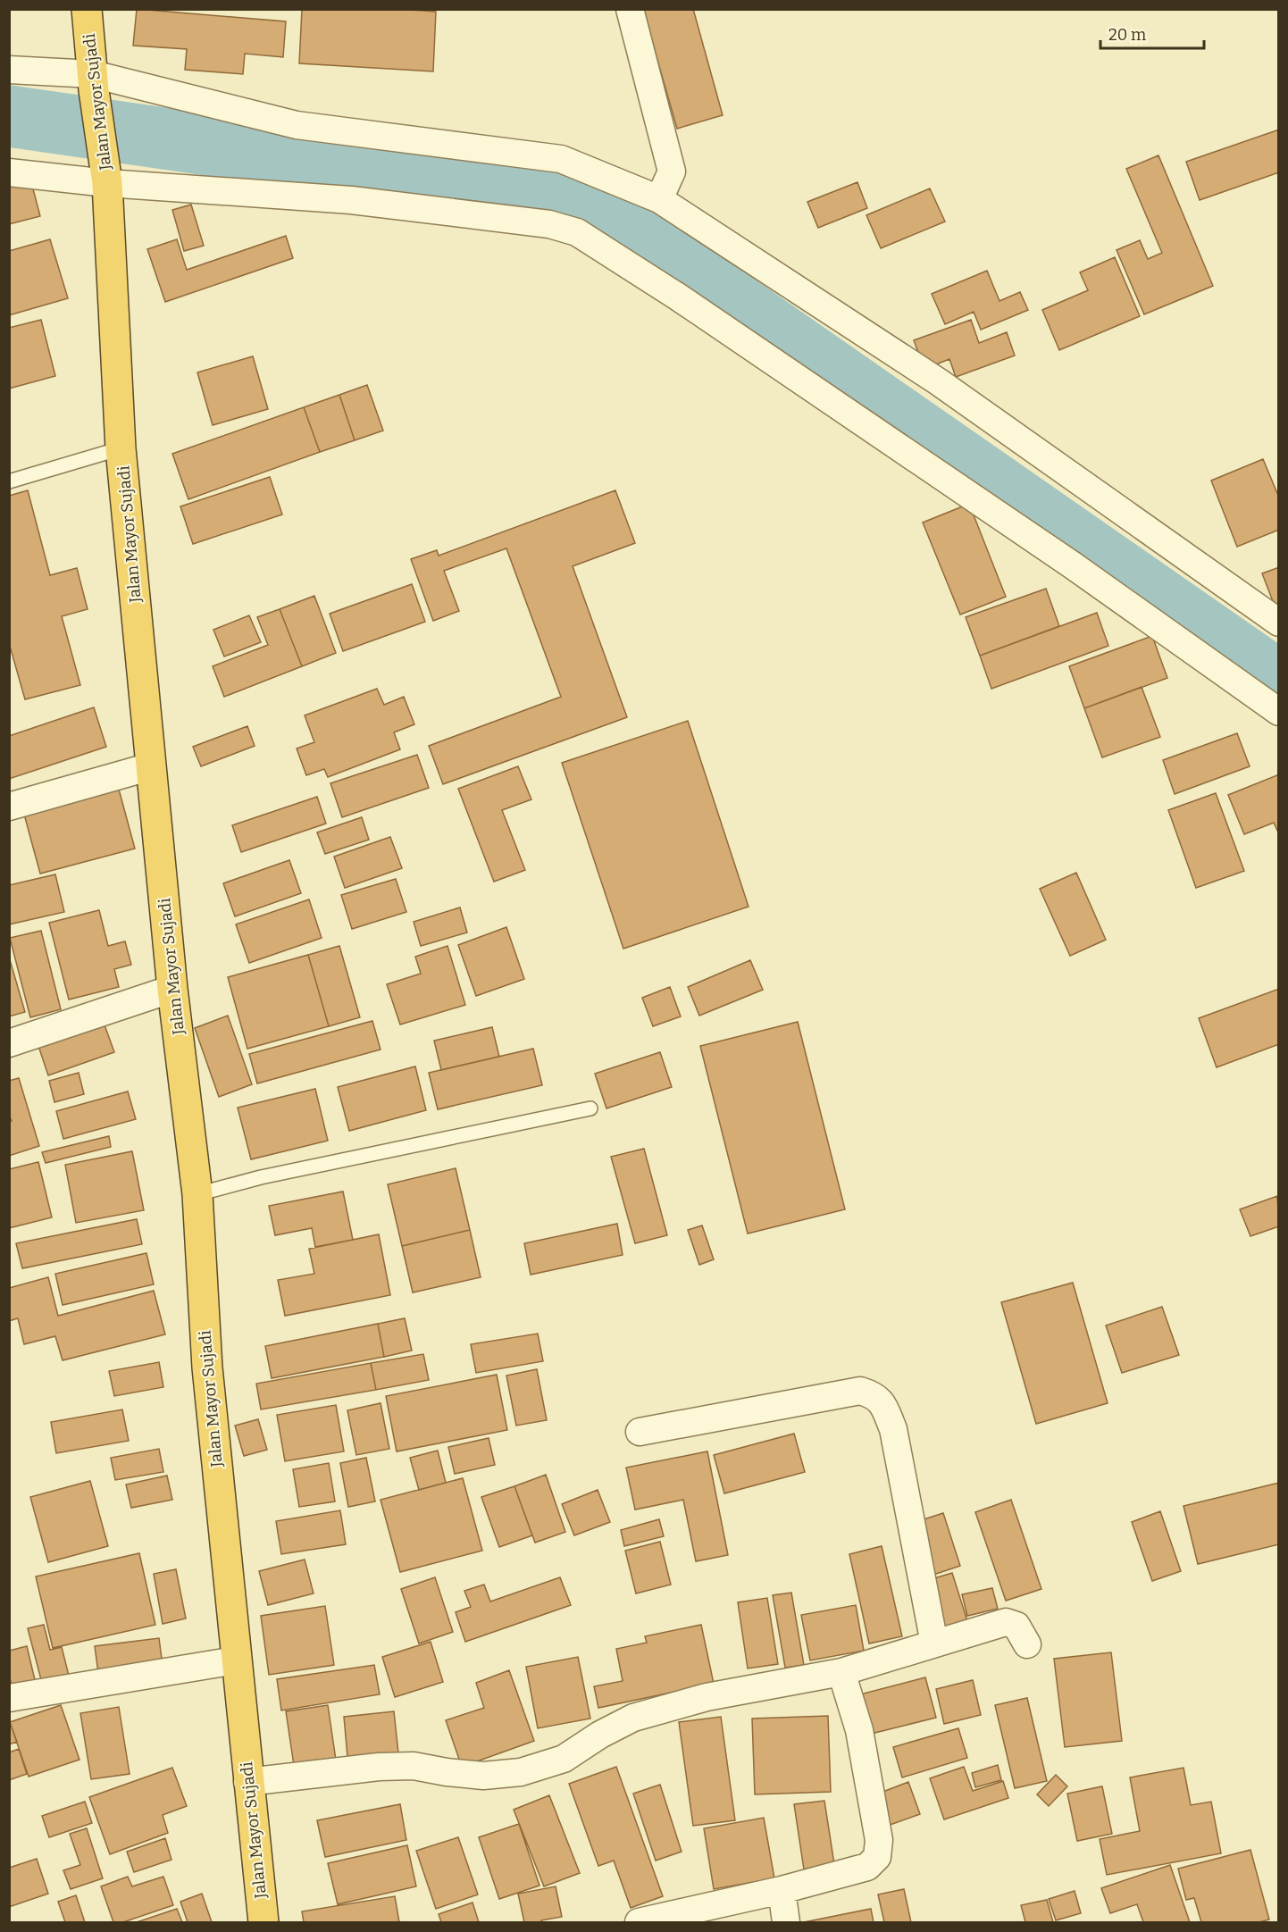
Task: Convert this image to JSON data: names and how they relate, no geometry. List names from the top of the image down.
{
  "streets": {
    "highway": ["Jalan Mayor Sujadi"]
  },
  "scale_bar": "20 m"
}
